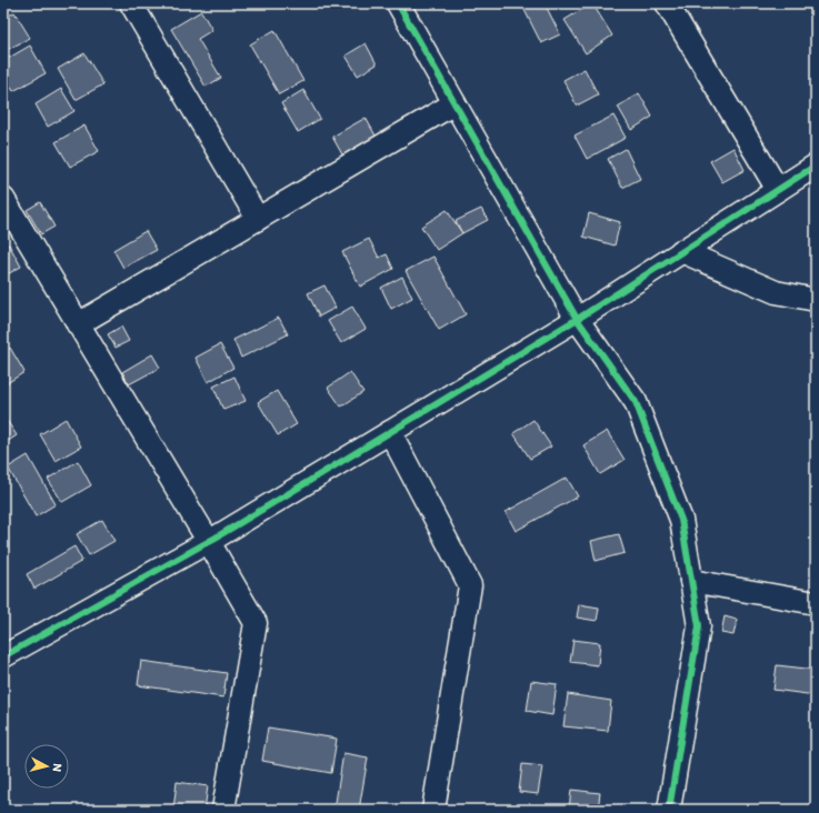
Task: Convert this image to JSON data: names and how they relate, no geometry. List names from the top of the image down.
{
  "north": "right"
}
